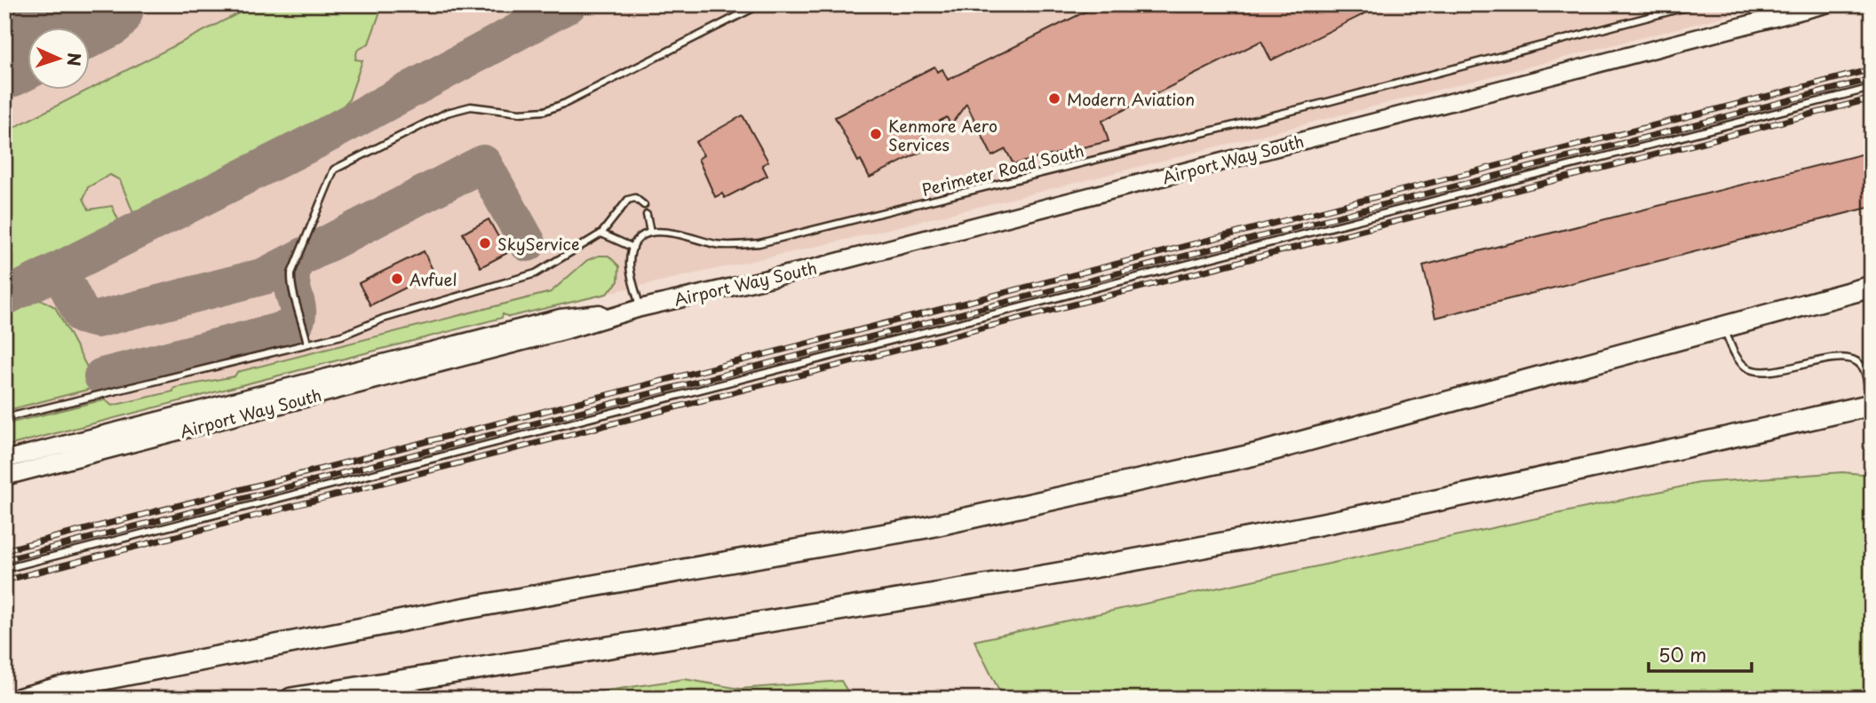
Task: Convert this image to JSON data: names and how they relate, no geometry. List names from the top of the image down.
{
  "streets": {
    "main road": ["Airport Way South"],
    "lane": ["Perimeter Road South"]
  },
  "places": [
    "Modern Aviation",
    "Kenmore Aero Services",
    "SkyService",
    "Avfuel"
  ],
  "scale_bar": "50 m",
  "north": "right"
}
